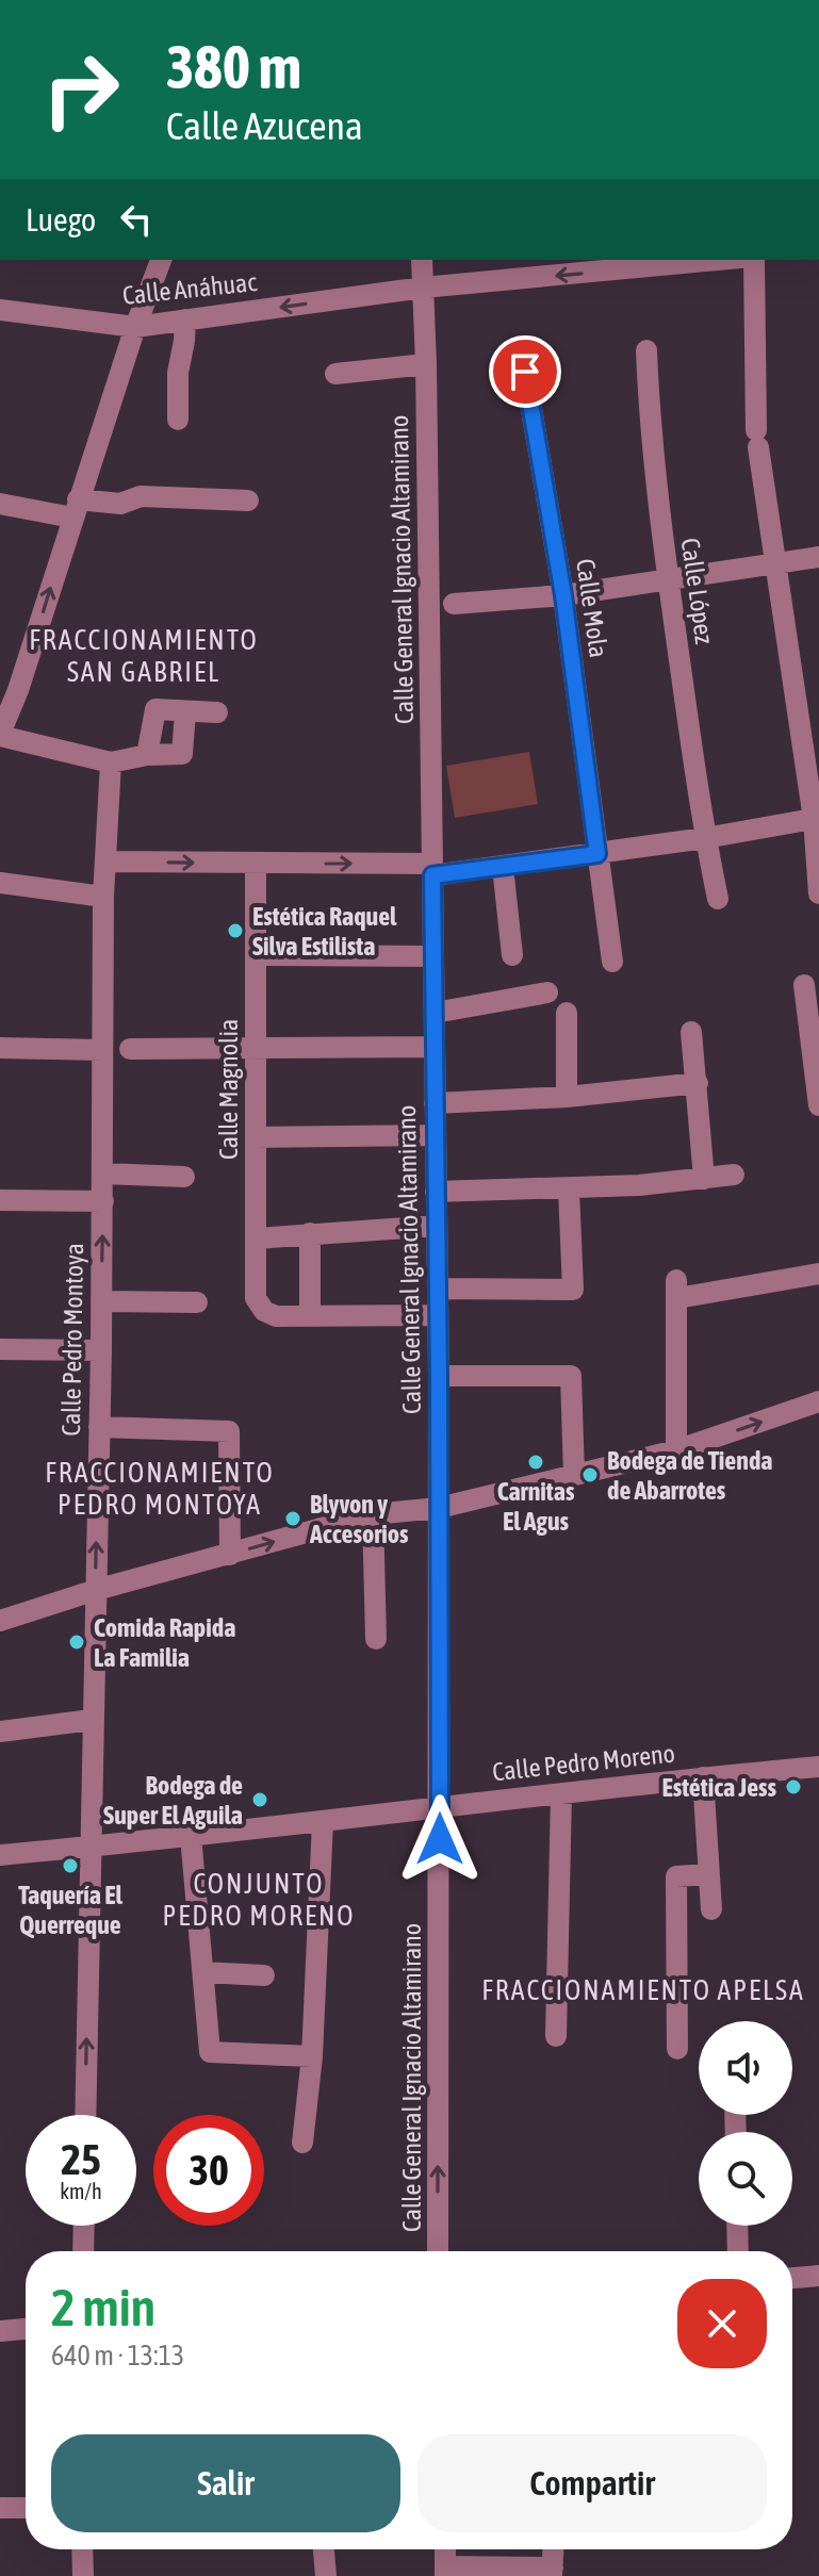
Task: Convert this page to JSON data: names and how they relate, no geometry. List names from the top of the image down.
{
  "streets": {
    "street": [
      "Calle Anáhuac",
      "Calle General Ignacio Altamirano",
      "Calle López",
      "Calle Mola",
      "Calle Magnolia",
      "Calle Pedro Montoya",
      "Calle Pedro Moreno"
    ]
  },
  "crossings": [
    ["Calle Anáhuac", "Calle General Ignacio Altamirano"],
    ["Calle General Ignacio Altamirano", "Calle Pedro Moreno"],
    ["Calle Pedro Montoya", "Calle Pedro Moreno"]
  ],
  "one_way": ["Calle Anáhuac", "Calle Pedro Montoya"],
  "districts": [
    "FRACCIONAMIENTO SAN GABRIEL",
    "FRACCIONAMIENTO PEDRO MONTOYA",
    "CONJUNTO PEDRO MORENO",
    "FRACCIONAMIENTO APELSA"
  ],
  "places": [
    "Estética Raquel Silva Estilista",
    "Carnitas El Agus",
    "Bodega de Tienda de Abarrotes",
    "Blyvon y Accesorios",
    "Comida Rapida La Familia",
    "Estética Jess",
    "Bodega de Super El Aguila",
    "Taquería El Querreque"
  ],
  "page": {
    "turn": ["380 m", "Calle Azucena"],
    "then": "Luego",
    "speed": "25 km/h",
    "limit": "30",
    "heading": ["2 min", "640 m · 13:13"],
    "buttons": ["Salir", "Compartir"]
  }
}
